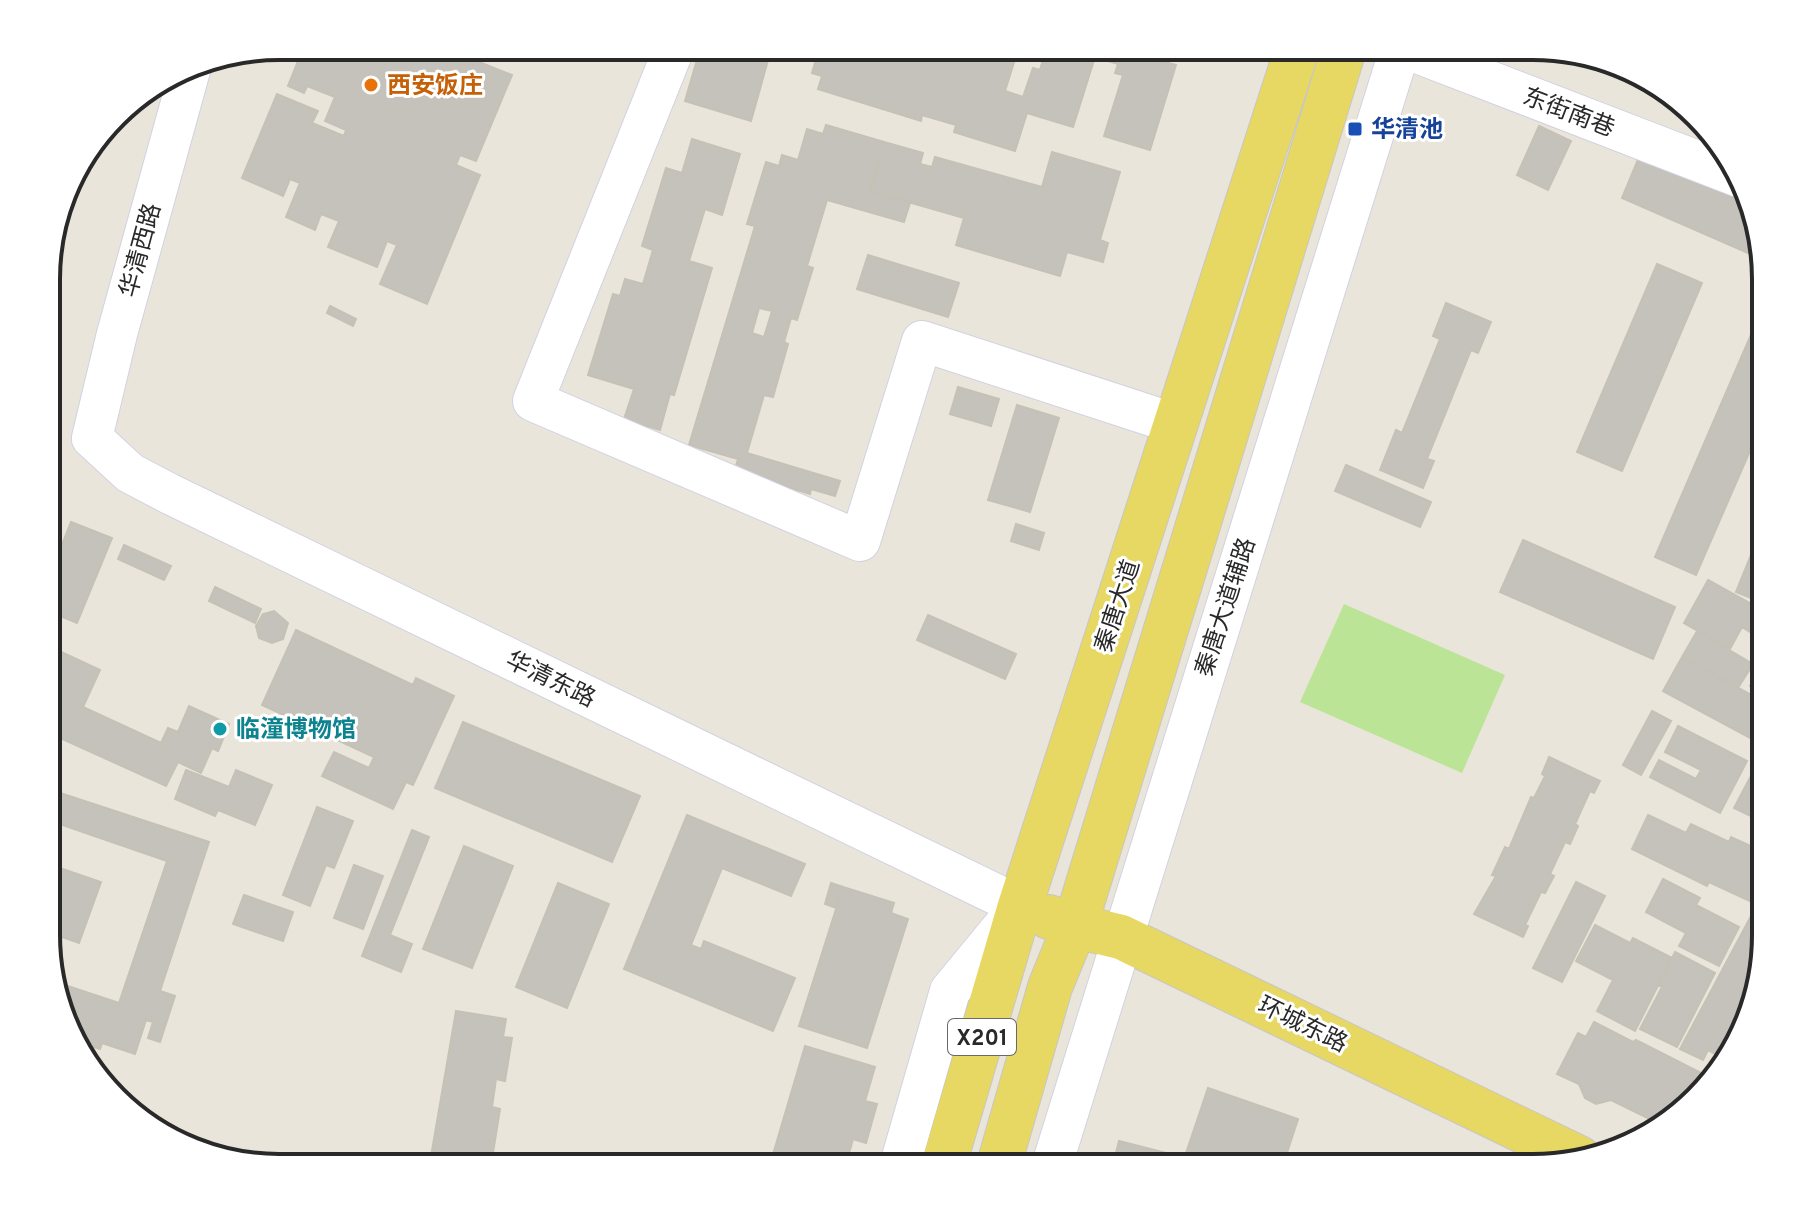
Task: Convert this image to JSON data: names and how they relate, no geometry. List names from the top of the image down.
{
  "streets": {
    "main road": ["秦唐大道", "环城东路", "X201"],
    "street": [
      "东街南巷",
      "华清西路",
      "秦唐大道辅路",
      "华清东路"
    ]
  },
  "crossings": [
    ["华清西路", "华清东路"],
    ["秦唐大道", "华清东路"],
    ["秦唐大道", "环城东路"],
    ["秦唐大道辅路", "环城东路"],
    ["华清东路", "环城东路"],
    ["环城东路", "X201"]
  ],
  "places": {
    "other": ["西安饭庄", "临潼博物馆"],
    "transit": ["华清池"]
  }
}
